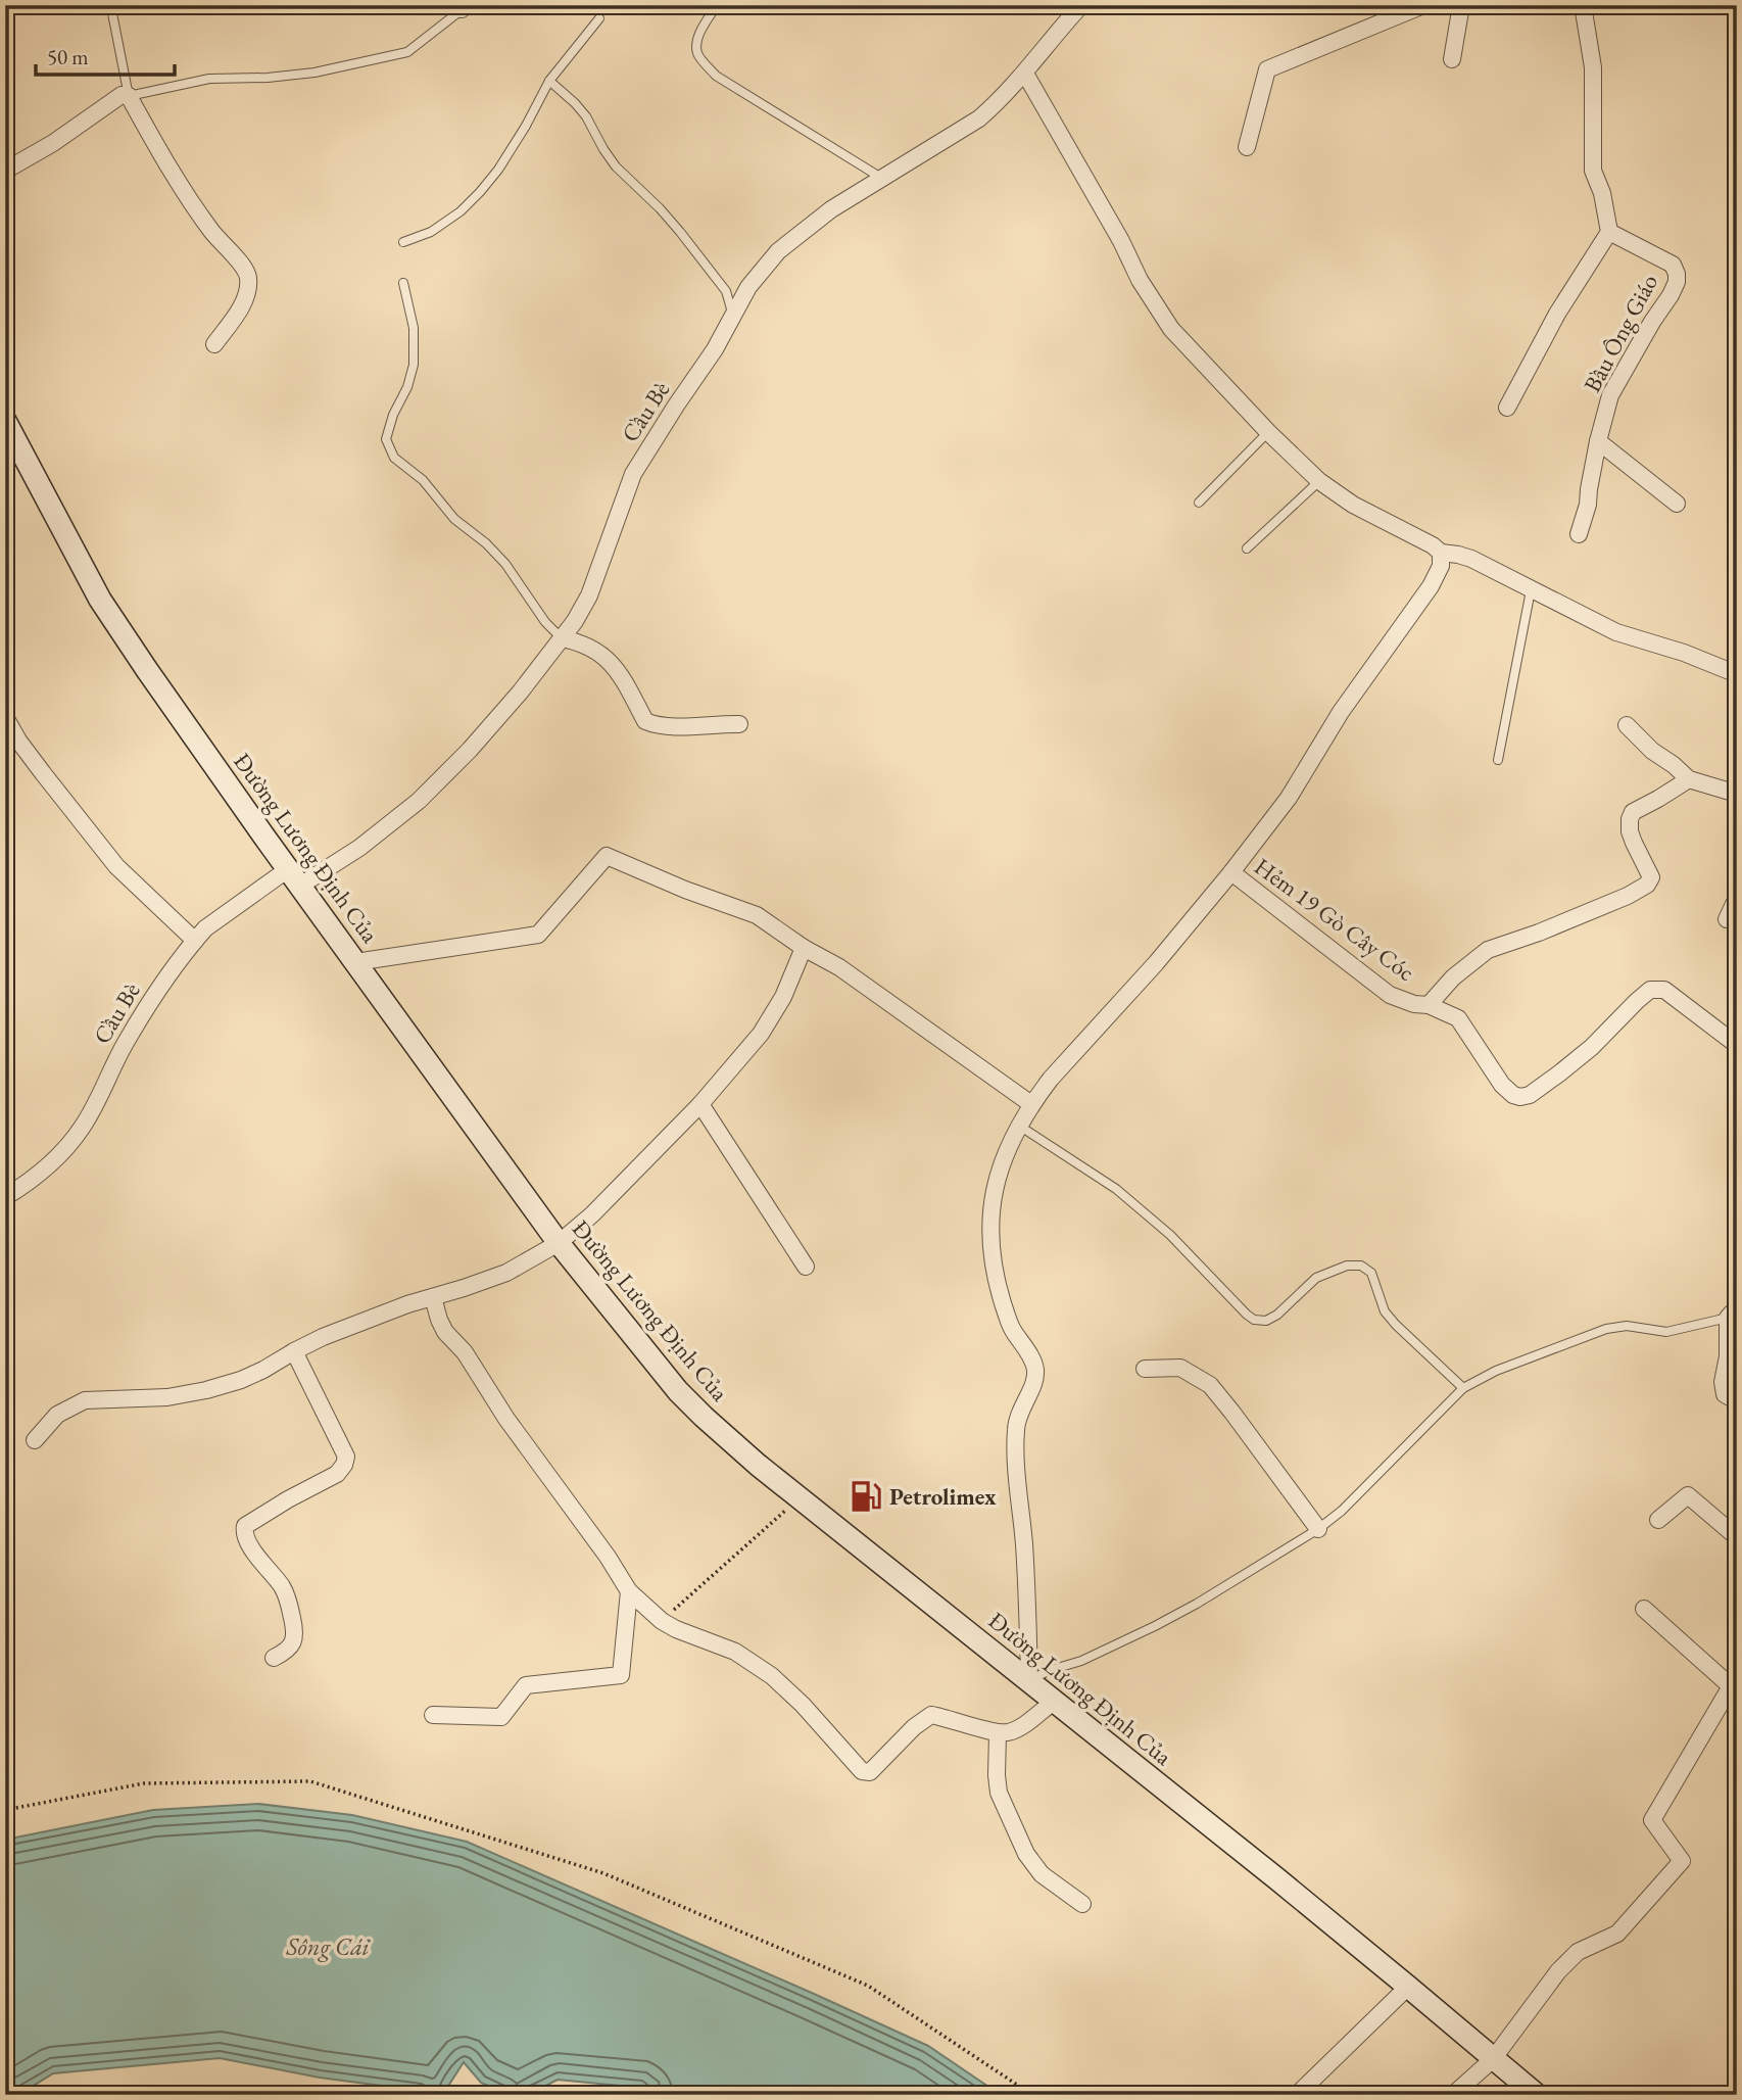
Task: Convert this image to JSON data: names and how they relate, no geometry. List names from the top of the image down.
{
  "streets": {
    "street": [
      "Bầu Ông Giáo",
      "Cầu Bè",
      "Đường Lương Định Của",
      "Hẻm 19 Gò Cây Cóc"
    ]
  },
  "crossings": [
    ["Cầu Bè", "Đường Lương Định Của"]
  ],
  "water": ["Sông Cái"],
  "places": {
    "fuel station": ["Petrolimex"]
  },
  "scale_bar": "50 m"
}
